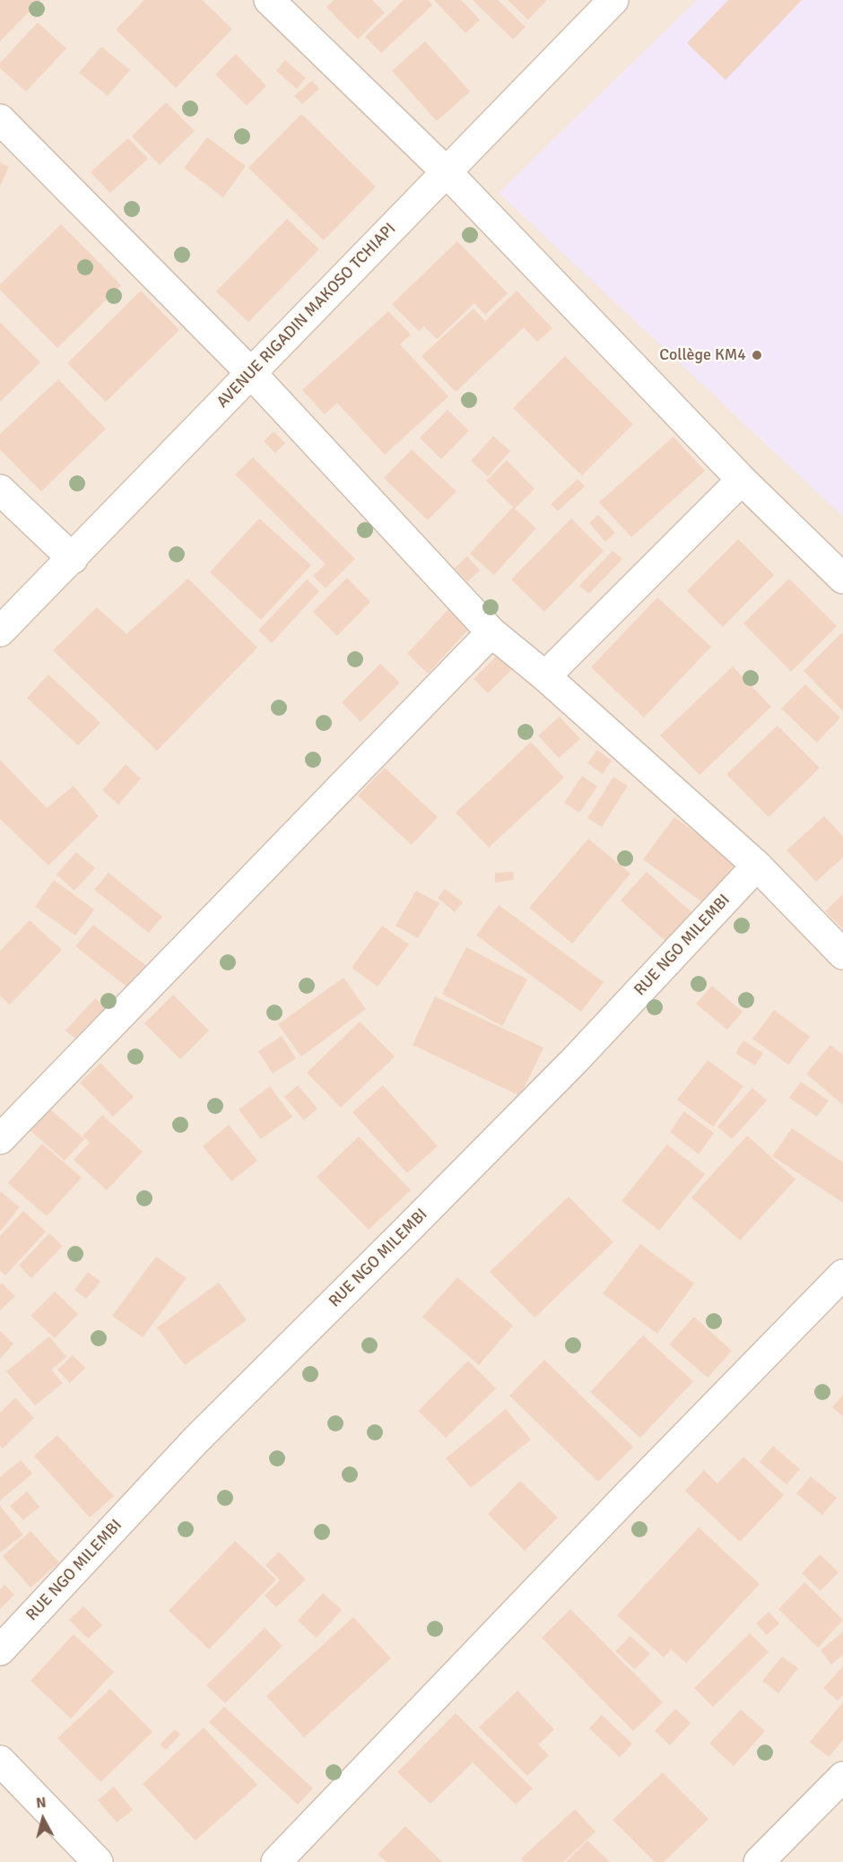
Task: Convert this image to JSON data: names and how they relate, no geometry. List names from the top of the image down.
{
  "streets": {
    "street": ["AVENUE RIGADIN MAKOSO TCHIAPI", "RUE NGO MILEMBI"]
  },
  "places": ["Collège KM4"],
  "north": "top"
}
